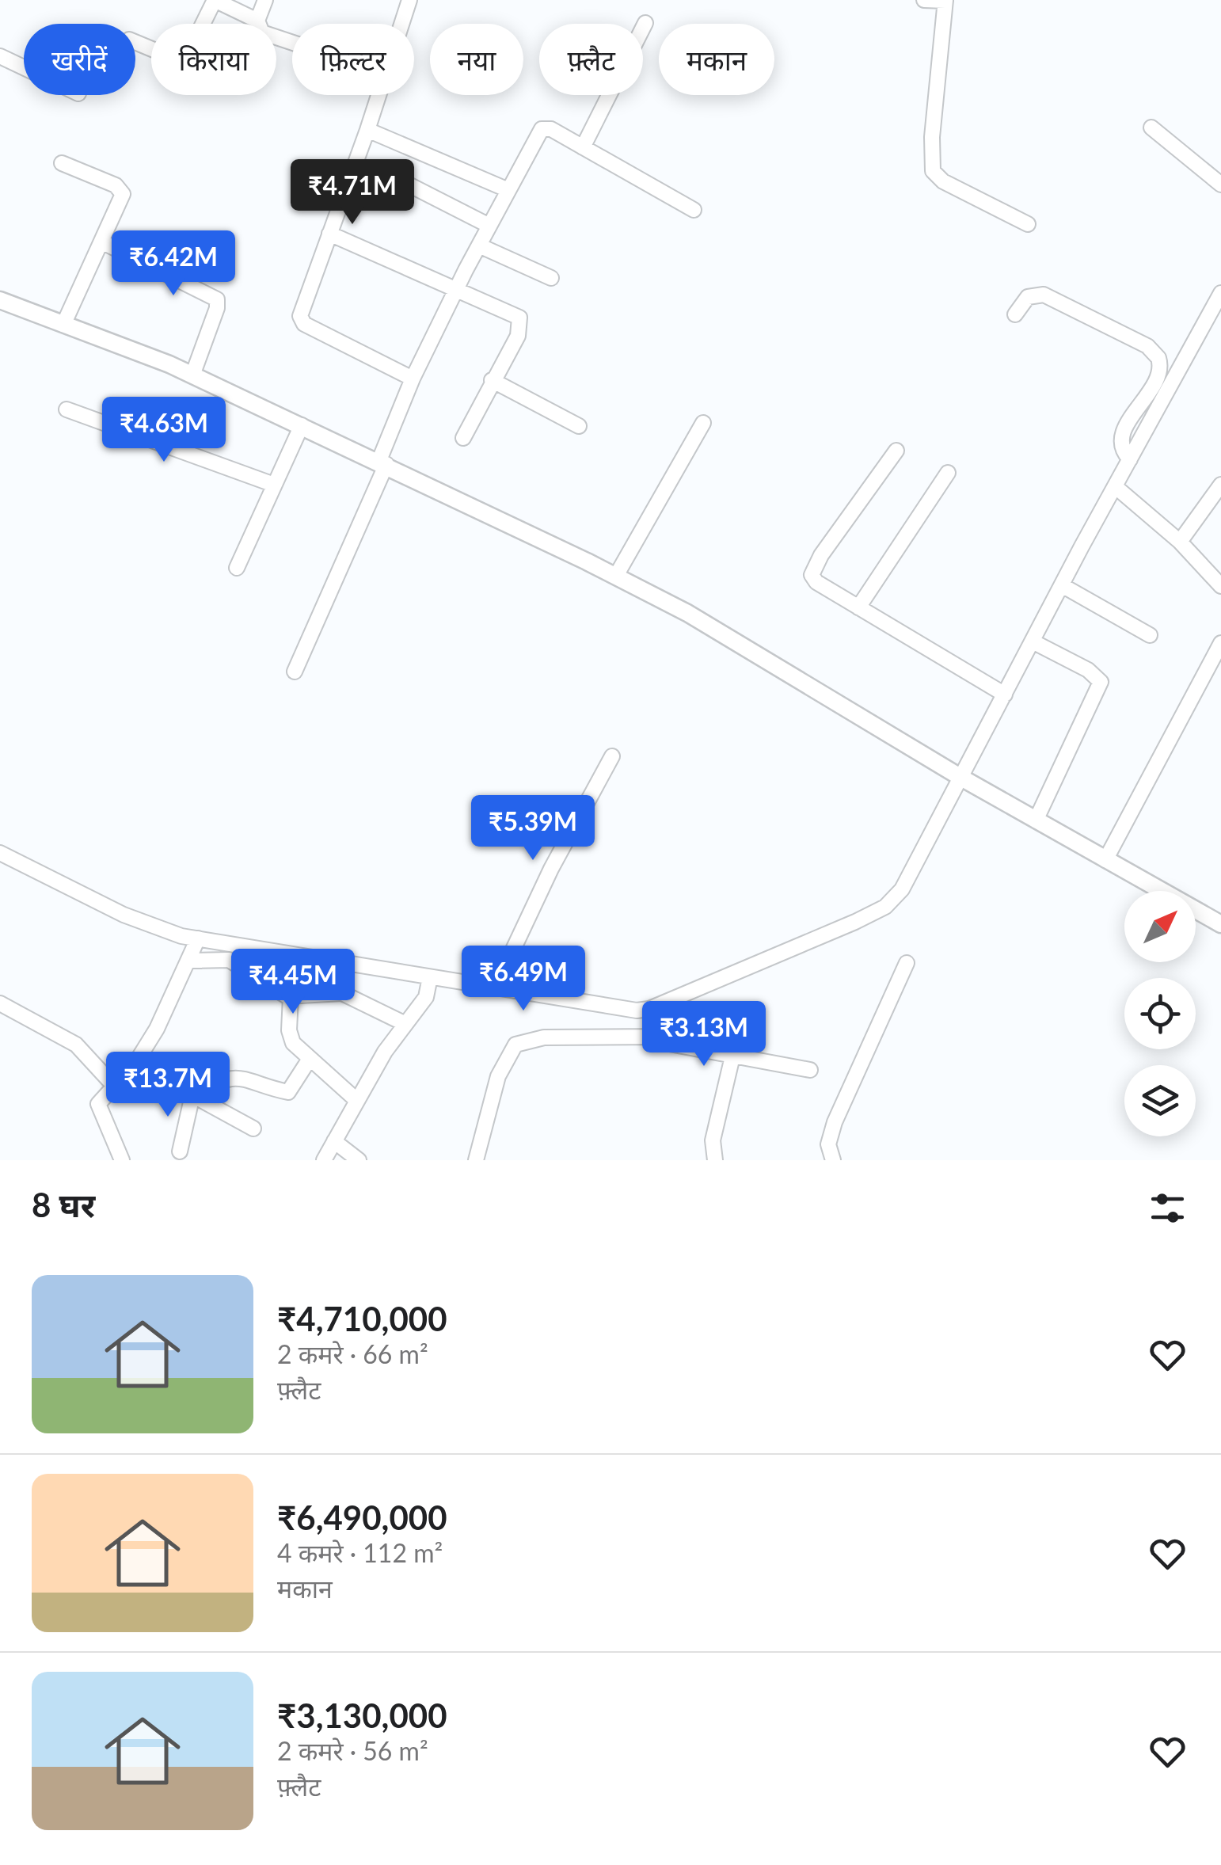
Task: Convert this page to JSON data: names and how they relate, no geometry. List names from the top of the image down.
{
  "north": "top right",
  "page": {
    "chip": [
      "खरीदें",
      "किराया",
      "फ़िल्टर",
      "नया",
      "फ़्लैट",
      "मकान"
    ],
    "price": [
      "₹4.71M",
      "₹6.42M",
      "₹4.63M",
      "₹5.39M",
      "₹6.49M",
      "₹4.45M",
      "₹3.13M",
      "₹13.7M"
    ],
    "heading": "8 घर",
    "list": [
      {
        "name": "₹4,710,000",
        "note": "2 कमरे · 66 m² · फ़्लैट"
      },
      {
        "name": "₹6,490,000",
        "note": "4 कमरे · 112 m² · मकान"
      },
      {
        "name": "₹3,130,000",
        "note": "2 कमरे · 56 m² · फ़्लैट"
      }
    ]
  }
}
